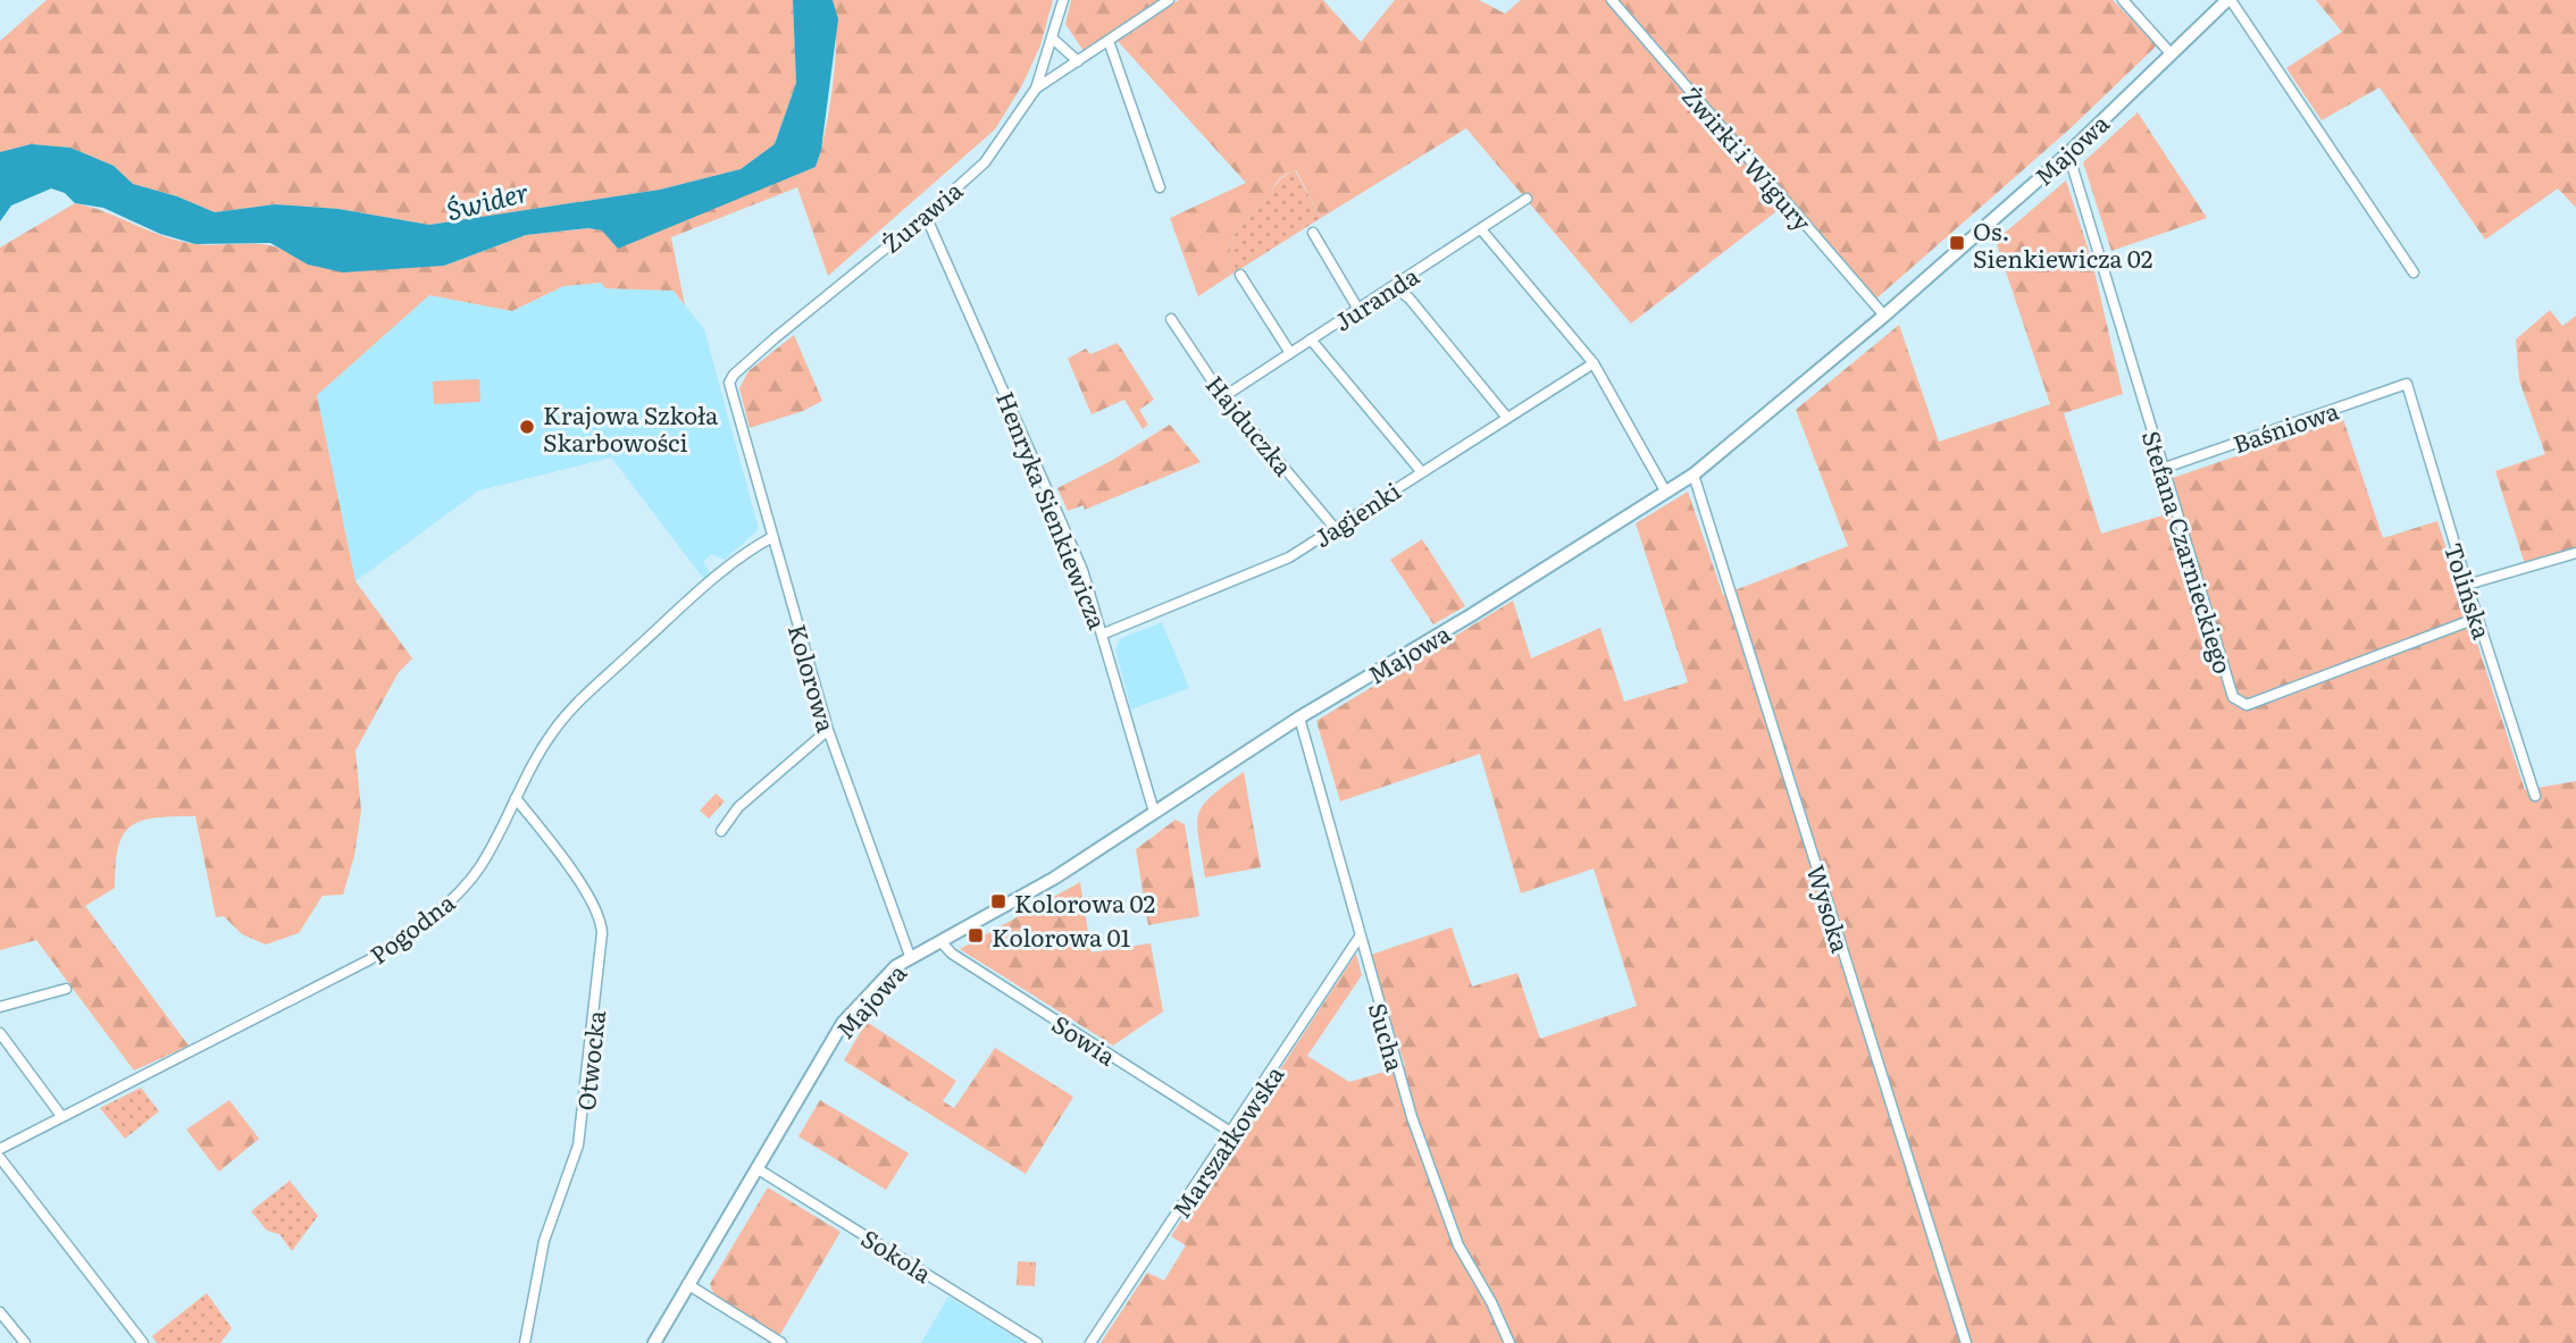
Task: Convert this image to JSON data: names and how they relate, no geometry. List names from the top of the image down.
{
  "streets": {
    "street": [
      "Majowa",
      "Żwirki i Wigury",
      "Żurawia",
      "Juranda",
      "Hajduczka",
      "Baśniowa",
      "Henryka Sienkiewicza",
      "Jagienki",
      "Stefana Czarnieckiego",
      "Tolińska",
      "Kolorowa",
      "Wysoka",
      "Pogodna",
      "Sucha",
      "Sowia",
      "Otwocka",
      "Marszałkowska",
      "Sokola"
    ]
  },
  "crossings": [
    ["Majowa", "Żwirki i Wigury"],
    ["Majowa", "Henryka Sienkiewicza"],
    ["Majowa", "Stefana Czarnieckiego"],
    ["Majowa", "Kolorowa"],
    ["Majowa", "Wysoka"],
    ["Majowa", "Sucha"],
    ["Majowa", "Sowia"],
    ["Majowa", "Sokola"],
    ["Żurawia", "Henryka Sienkiewicza"],
    ["Żurawia", "Kolorowa"],
    ["Juranda", "Hajduczka"],
    ["Hajduczka", "Jagienki"],
    ["Baśniowa", "Stefana Czarnieckiego"],
    ["Baśniowa", "Tolińska"],
    ["Henryka Sienkiewicza", "Jagienki"],
    ["Stefana Czarnieckiego", "Tolińska"],
    ["Kolorowa", "Pogodna"],
    ["Pogodna", "Otwocka"],
    ["Sucha", "Marszałkowska"],
    ["Sowia", "Marszałkowska"]
  ],
  "water": ["Świder"],
  "places": {
    "transit": ["Os. Sienkiewicza 02", "Kolorowa 02", "Kolorowa 01"],
    "other": ["Krajowa Szkoła Skarbowości"]
  }
}
